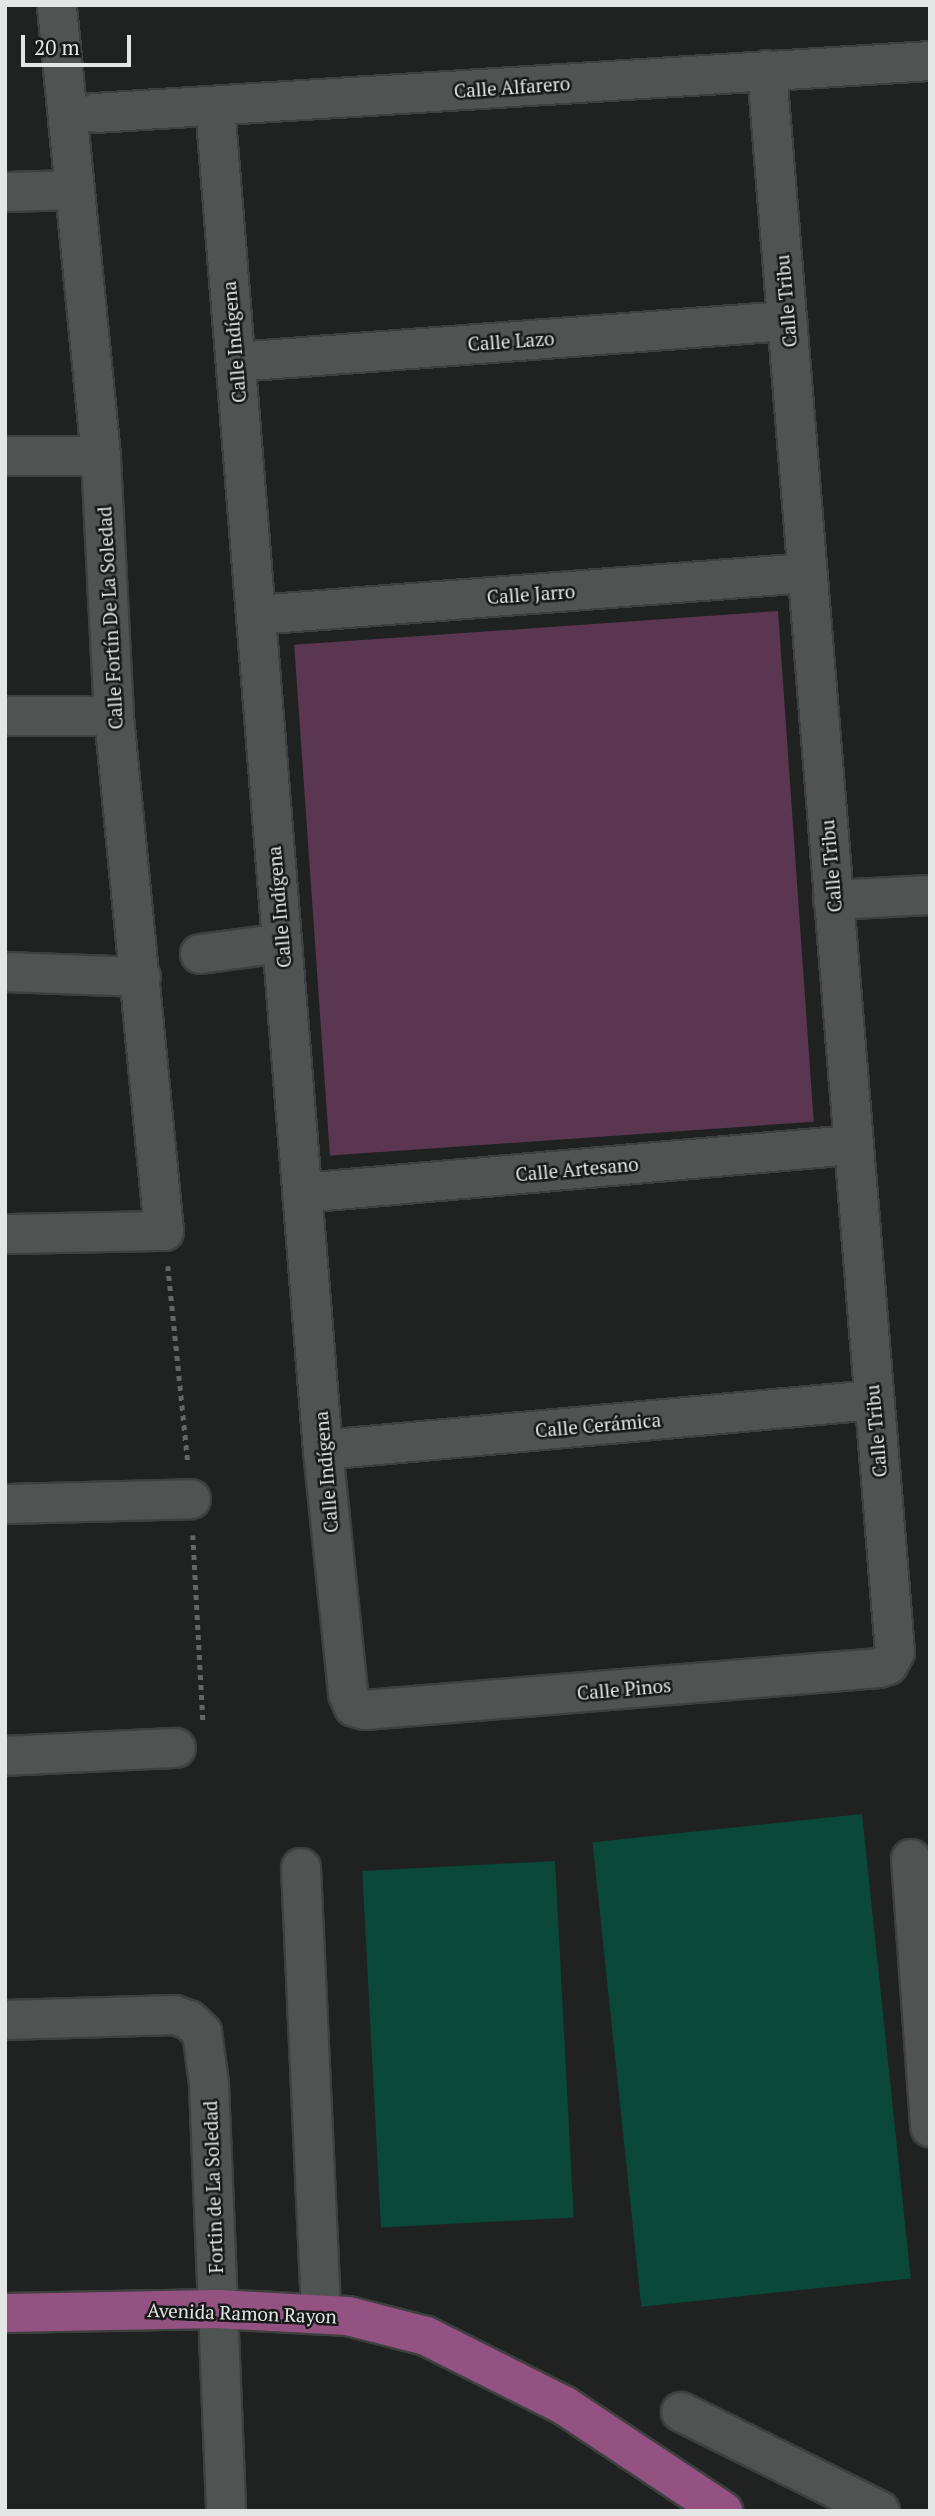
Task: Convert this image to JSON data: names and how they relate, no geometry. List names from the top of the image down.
{
  "streets": {
    "main road": ["Avenida Ramon Rayon"],
    "street": [
      "Calle Alfarero",
      "Calle Tribu",
      "Calle Lazo",
      "Calle Indígena",
      "Calle Jarro",
      "Calle Fortín De La Soledad",
      "Calle Artesano",
      "Calle Cerámica",
      "Calle Pinos",
      "Fortin de La Soledad"
    ]
  },
  "crossings": [
    ["Calle Alfarero", "Calle Tribu"],
    ["Calle Alfarero", "Calle Indígena"],
    ["Calle Tribu", "Calle Lazo"],
    ["Calle Tribu", "Calle Jarro"],
    ["Calle Tribu", "Calle Artesano"],
    ["Calle Tribu", "Calle Cerámica"],
    ["Calle Tribu", "Calle Pinos"],
    ["Calle Lazo", "Calle Indígena"],
    ["Calle Indígena", "Calle Jarro"],
    ["Calle Indígena", "Calle Artesano"],
    ["Calle Indígena", "Calle Cerámica"],
    ["Calle Indígena", "Calle Pinos"],
    ["Fortin de La Soledad", "Avenida Ramon Rayon"]
  ],
  "scale_bar": "20 m"
}
